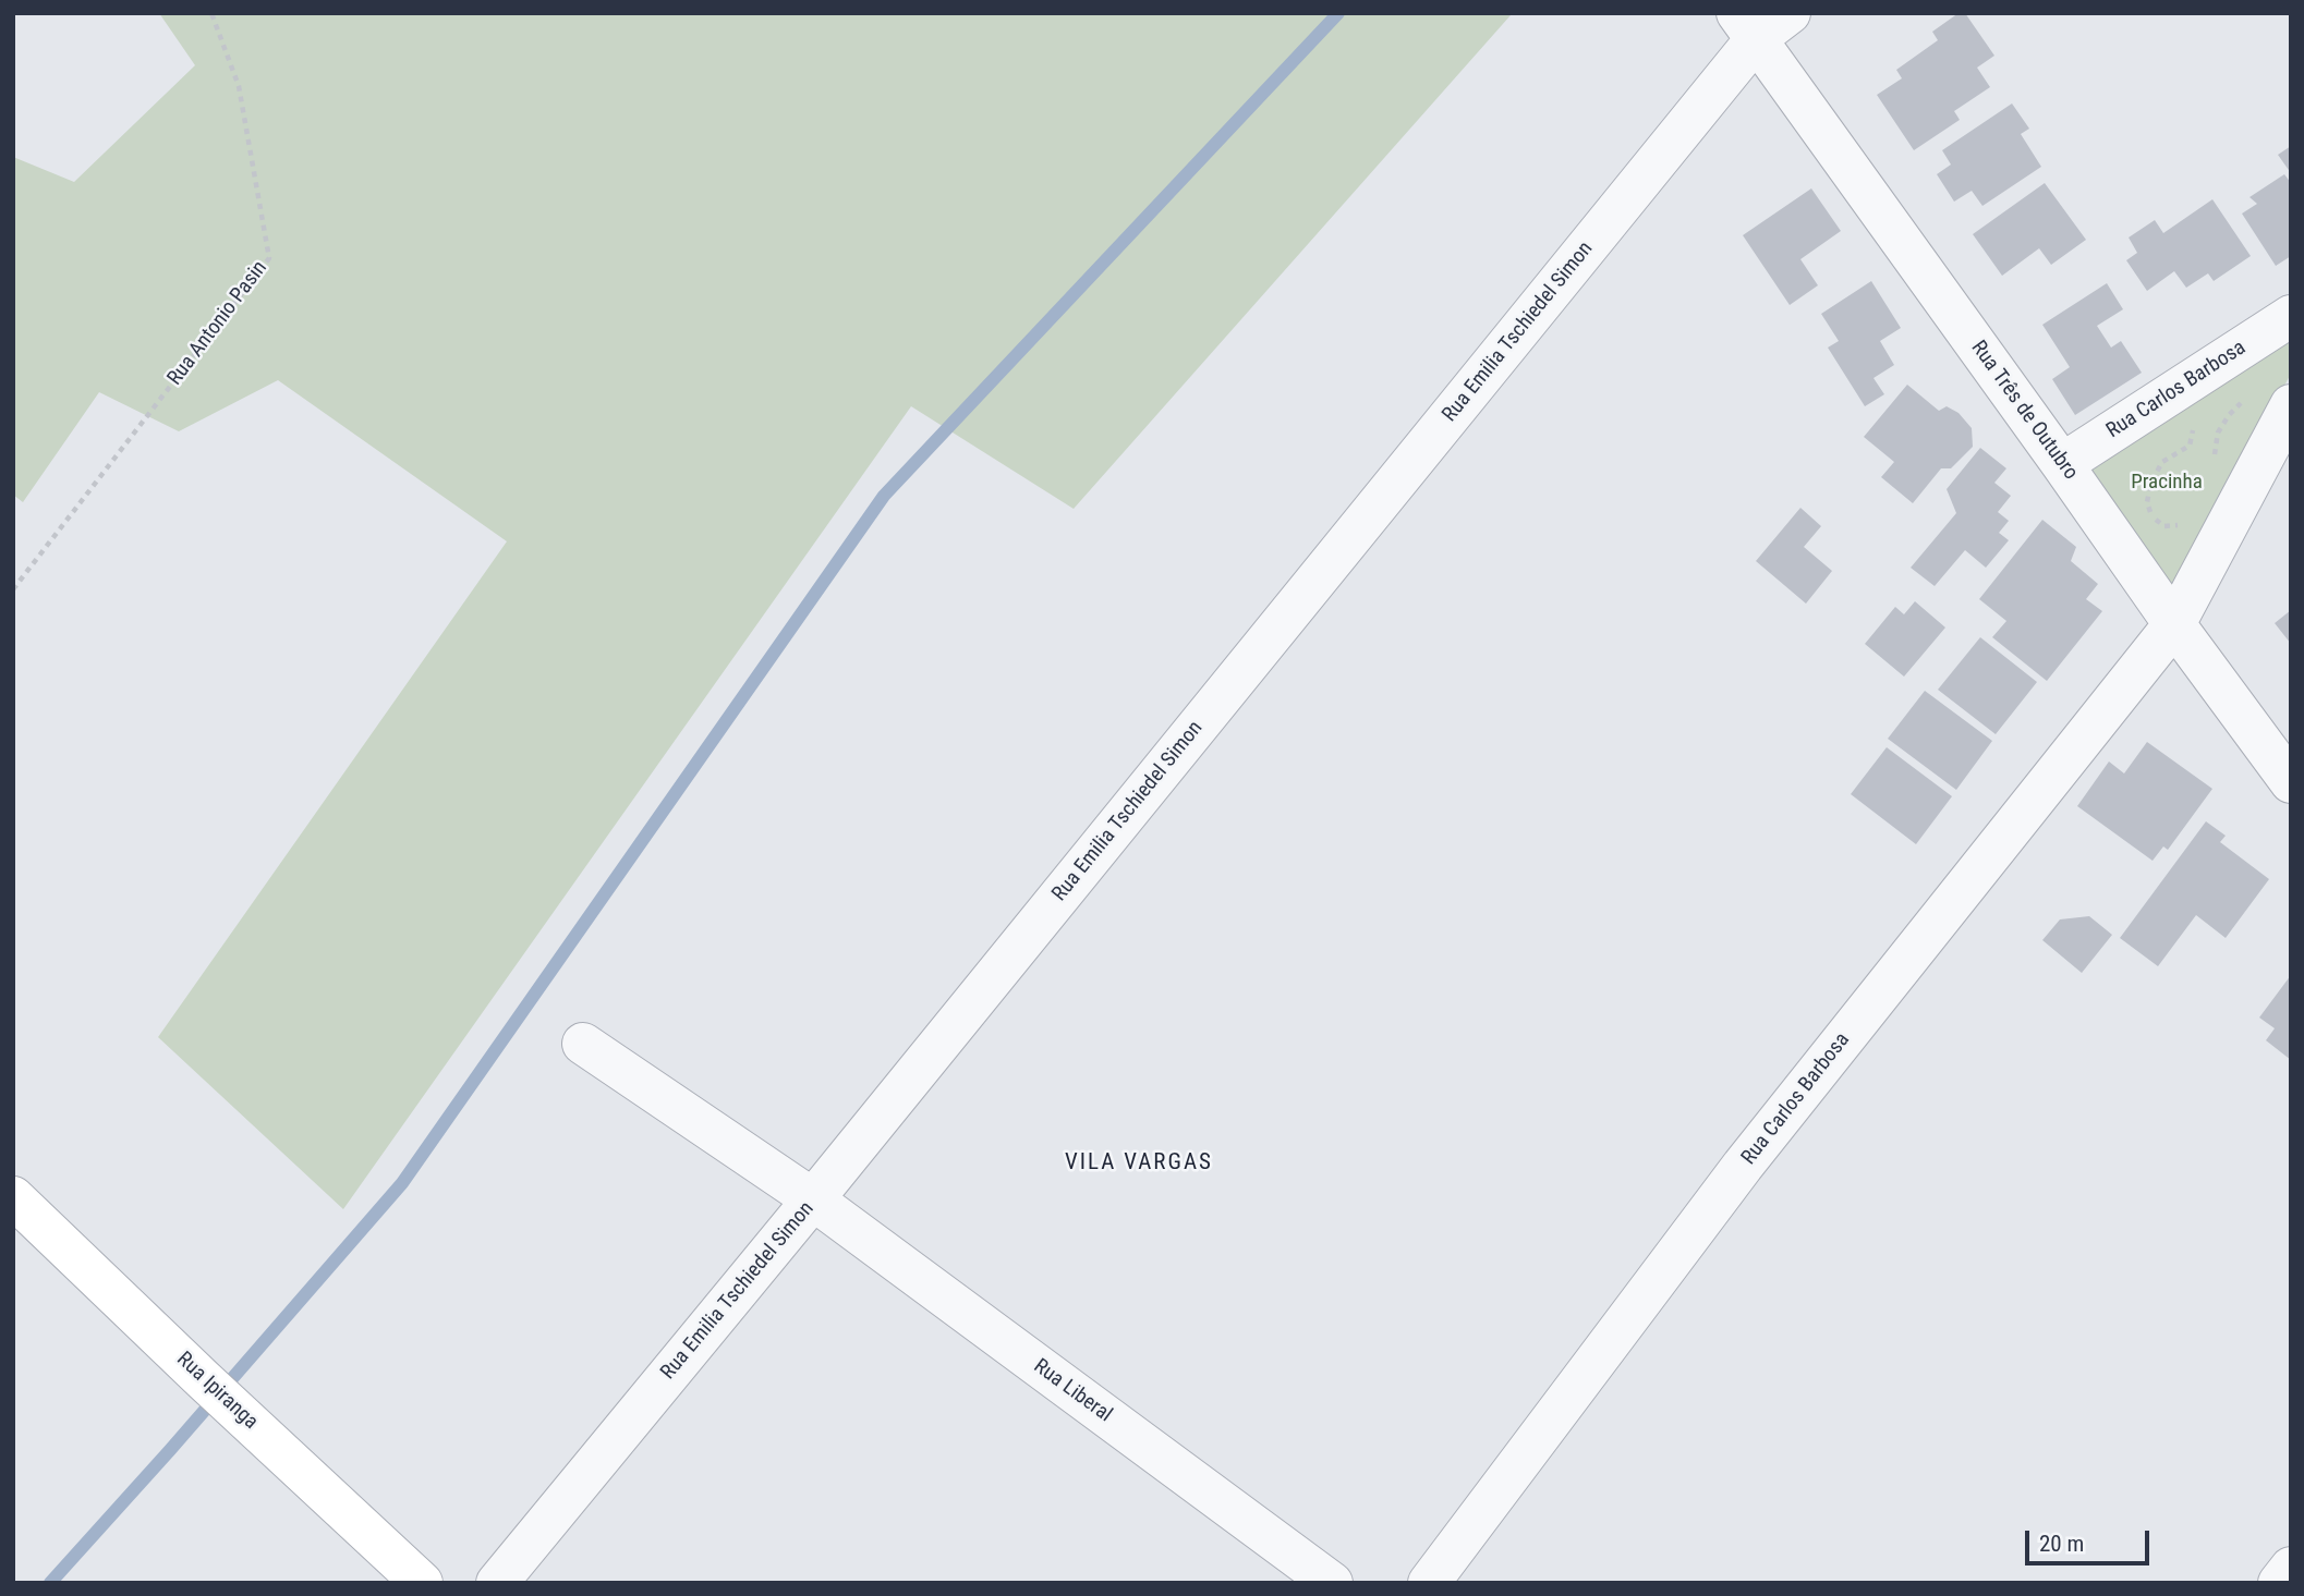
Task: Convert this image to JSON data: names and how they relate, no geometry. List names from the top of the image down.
{
  "streets": {
    "main road": ["Rua Ipiranga"],
    "street": [
      "Rua Emilia Tschiedel Simon",
      "Rua Carlos Barbosa",
      "Rua Três de Outubro",
      "Rua Liberal"
    ],
    "path": ["Rua Antonio Pasin"]
  },
  "crossings": [
    ["Rua Emilia Tschiedel Simon", "Rua Três de Outubro"],
    ["Rua Emilia Tschiedel Simon", "Rua Liberal"],
    ["Rua Carlos Barbosa", "Rua Três de Outubro"]
  ],
  "districts": ["VILA VARGAS"],
  "parks": ["Pracinha"],
  "scale_bar": "20 m"
}
